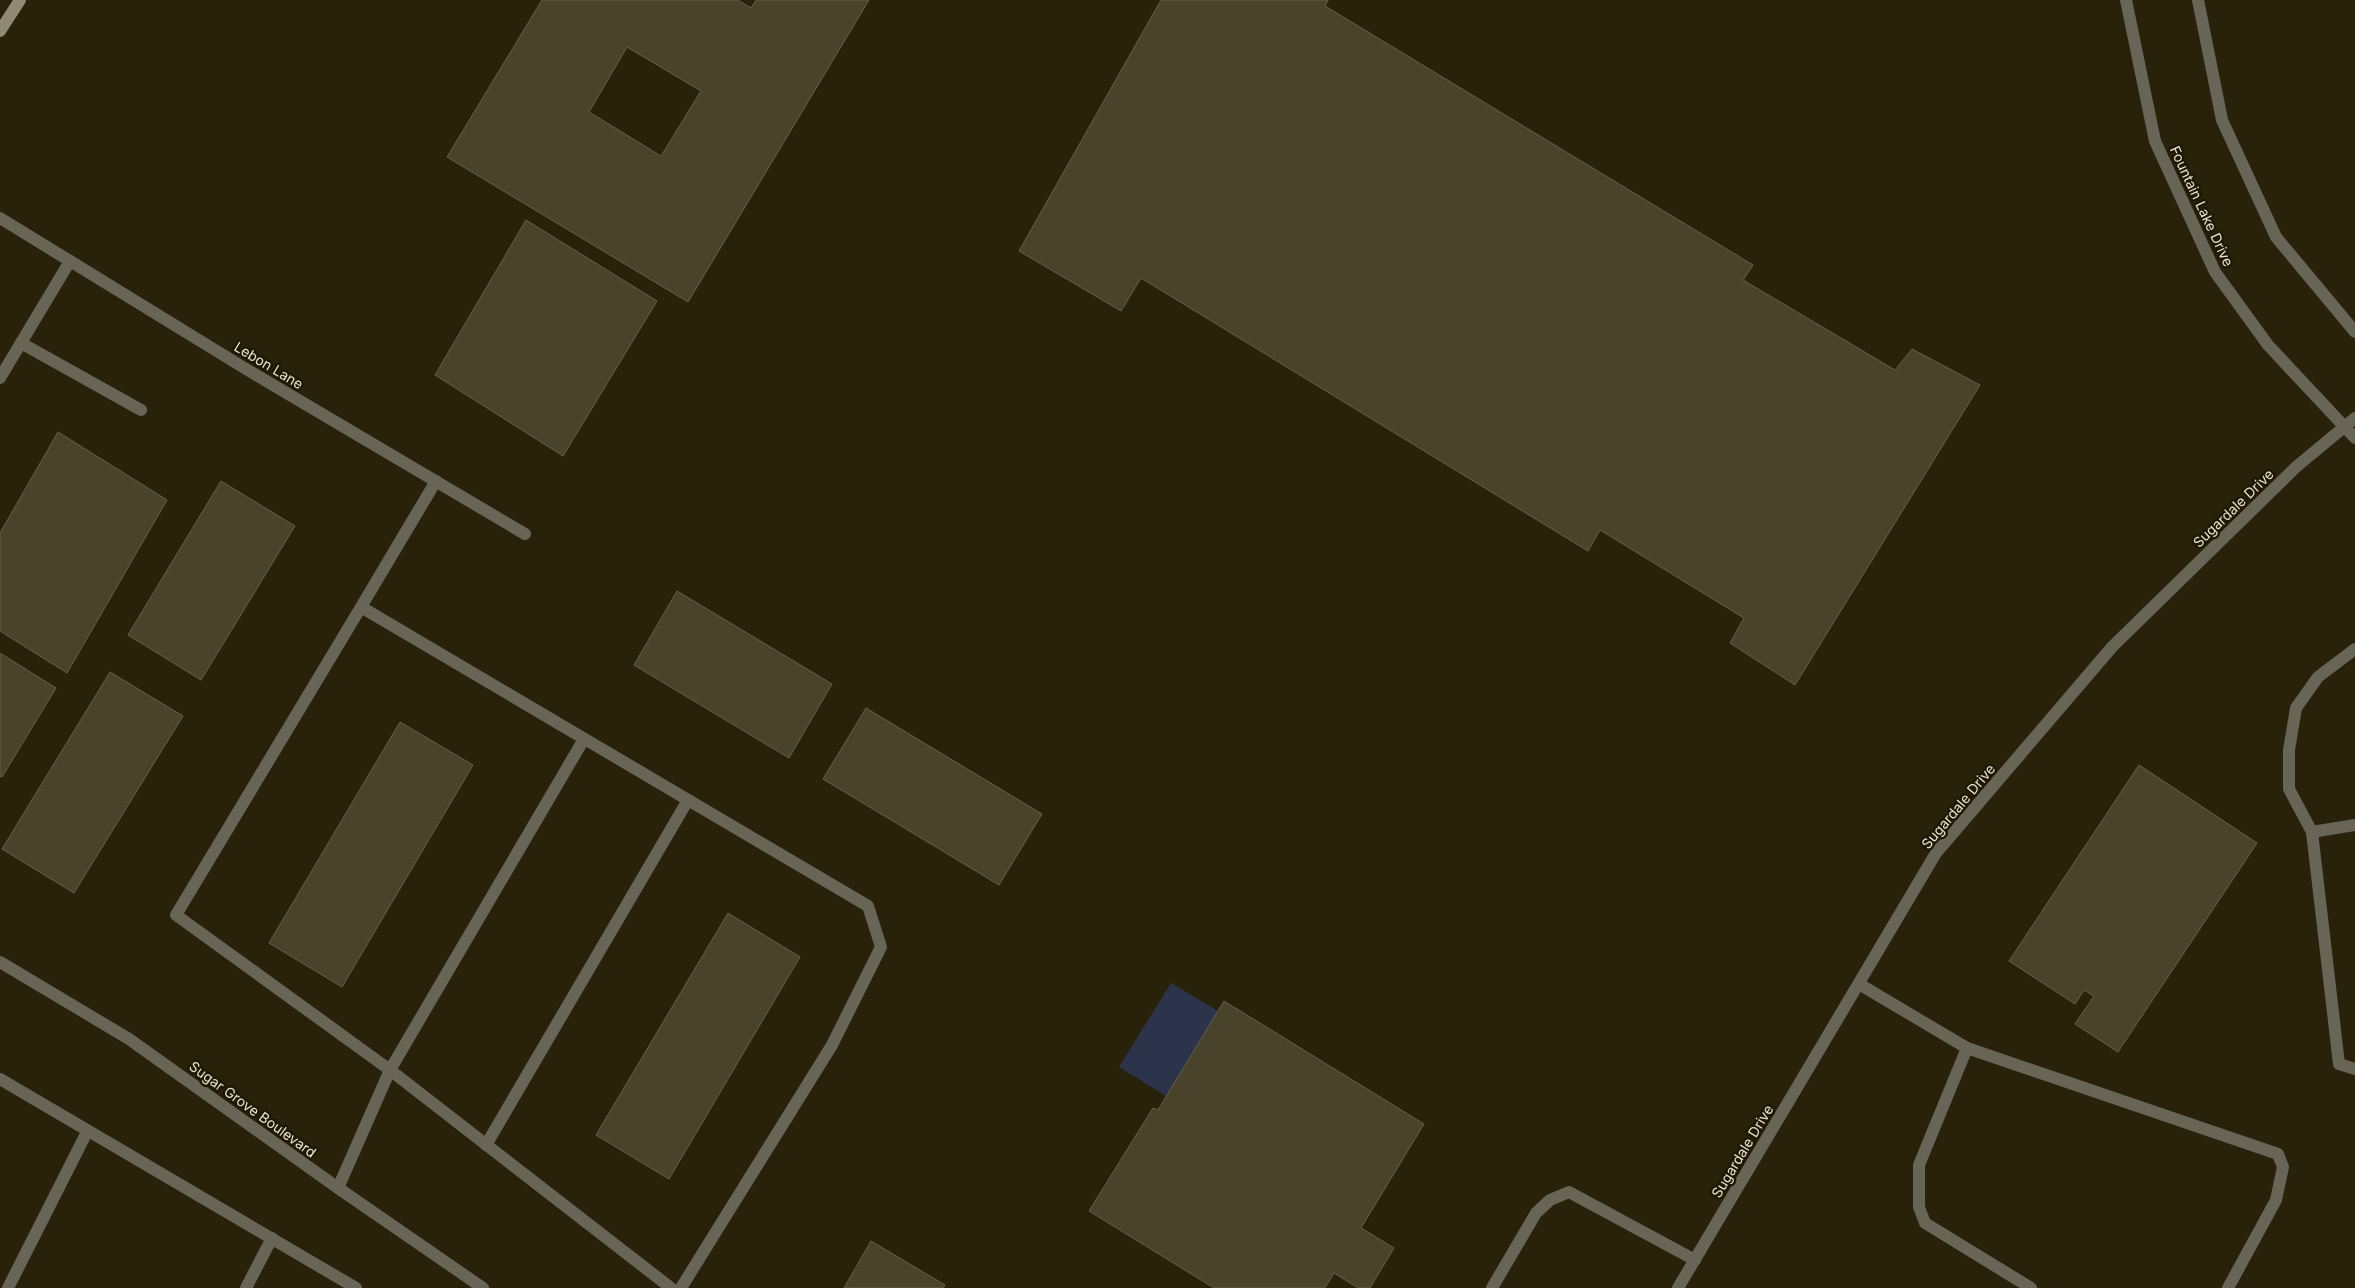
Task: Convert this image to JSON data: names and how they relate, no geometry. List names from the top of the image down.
{
  "streets": {
    "street": [
      "Fountain Lake Drive",
      "Lebon Lane",
      "Sugardale Drive",
      "Sugar Grove Boulevard"
    ]
  },
  "crossings": [
    ["Fountain Lake Drive", "Sugardale Drive"]
  ]
}
